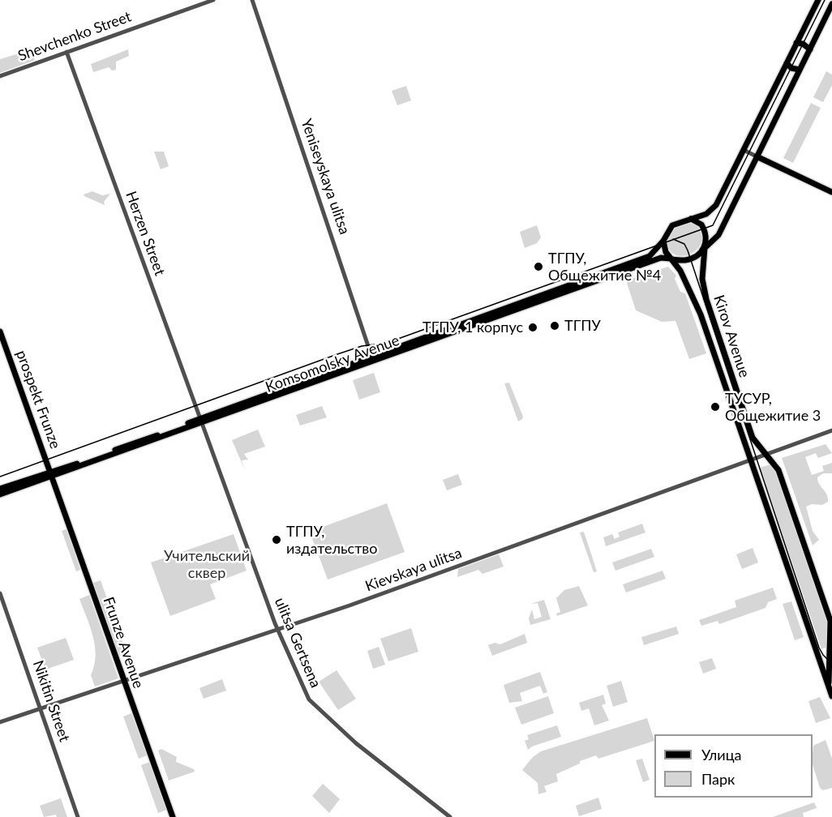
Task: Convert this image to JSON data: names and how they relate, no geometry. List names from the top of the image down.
{
  "streets": {
    "main road": [
      "Kirov Avenue",
      "Komsomolsky Avenue",
      "prospekt Frunze",
      "Frunze Avenue"
    ],
    "street": [
      "Shevchenko Street",
      "Yeniseyskaya ulitsa",
      "Herzen Street",
      "Kievskaya ulitsa",
      "ulitsa Gertsena",
      "Nikitin Street"
    ]
  },
  "crossings": [
    ["Shevchenko Street", "Herzen Street"],
    ["Yeniseyskaya ulitsa", "Komsomolsky Avenue"],
    ["Herzen Street", "Komsomolsky Avenue"],
    ["Herzen Street", "ulitsa Gertsena"],
    ["Kirov Avenue", "Komsomolsky Avenue"],
    ["Kirov Avenue", "Kievskaya ulitsa"],
    ["Komsomolsky Avenue", "prospekt Frunze"],
    ["Komsomolsky Avenue", "Frunze Avenue"],
    ["Komsomolsky Avenue", "ulitsa Gertsena"],
    ["prospekt Frunze", "Frunze Avenue"],
    ["Kievskaya ulitsa", "Frunze Avenue"],
    ["Kievskaya ulitsa", "ulitsa Gertsena"],
    ["Kievskaya ulitsa", "Nikitin Street"]
  ],
  "parks": ["Учительский сквер"],
  "places": [
    "ТГПУ, Общежитие №4",
    "ТГПУ",
    "ТГПУ, 1 корпус",
    "ТУСУР, Общежитие 3",
    "ТГПУ, издательство"
  ],
  "legend": ["Улица", "Парк"]
}
